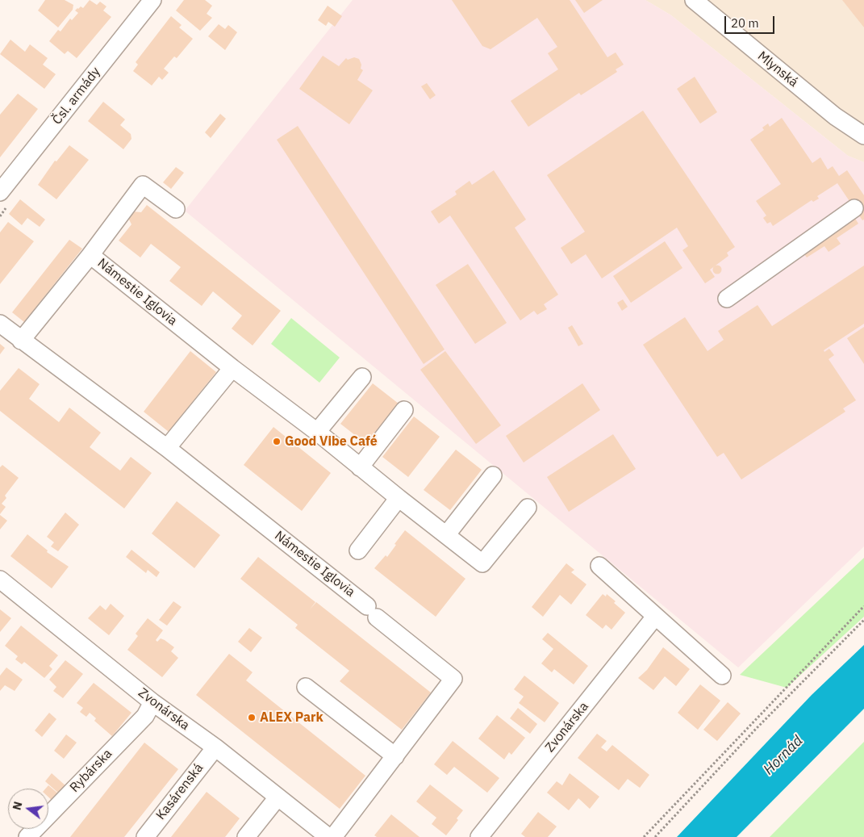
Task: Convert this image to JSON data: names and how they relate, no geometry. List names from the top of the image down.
{
  "streets": {
    "street": [
      "Mlynská",
      "Čsl. armády",
      "Námestie Iglovia",
      "Zvonárska",
      "Rybárska",
      "Kasárenská"
    ]
  },
  "crossings": [
    ["Zvonárska", "Rybárska"],
    ["Zvonárska", "Kasárenská"]
  ],
  "water": ["Hornád"],
  "places": ["Good Vibe Café", "ALEX Park"],
  "scale_bar": "20 m",
  "north": "left"
}
